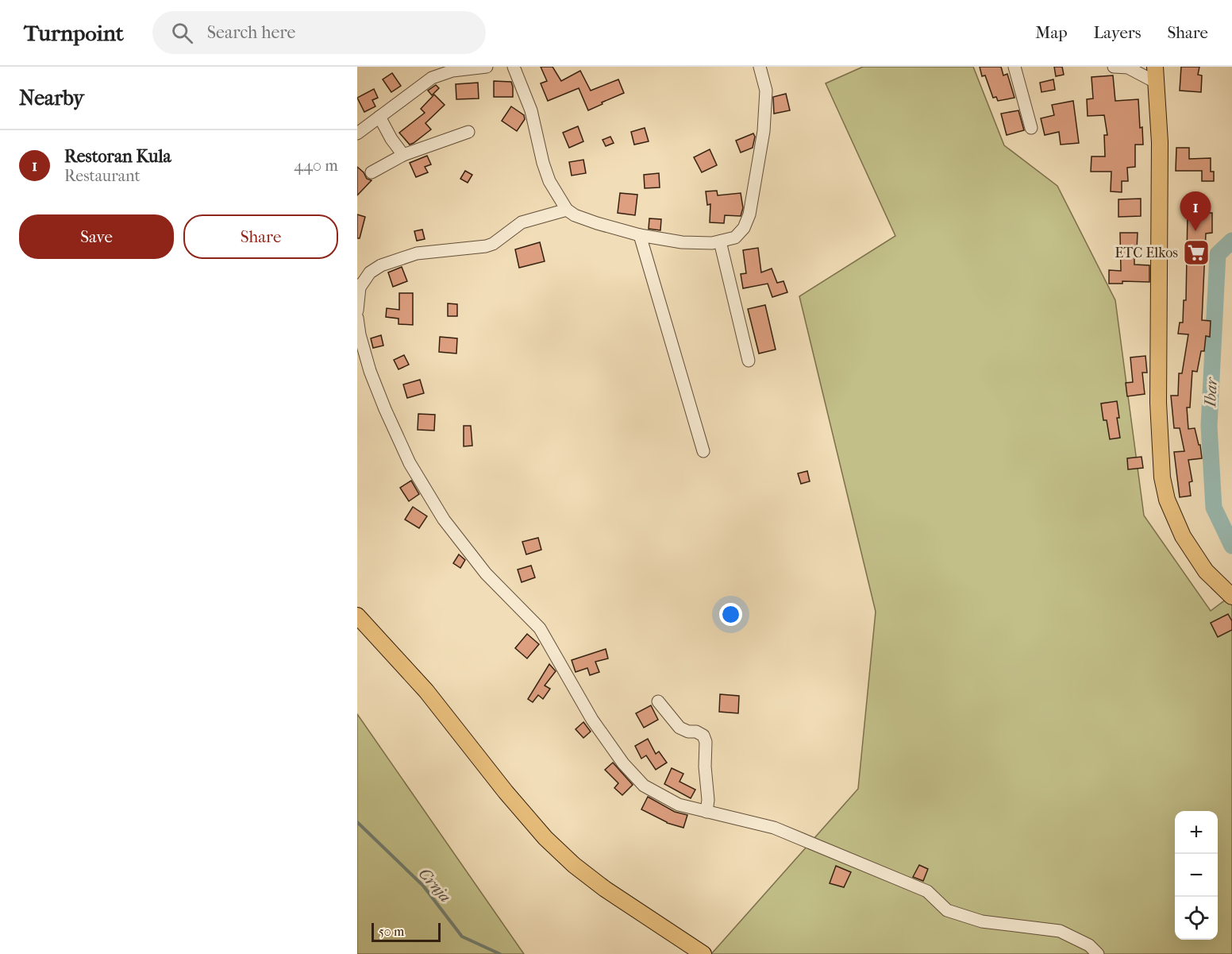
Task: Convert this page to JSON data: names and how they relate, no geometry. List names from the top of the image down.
{
  "water": ["Ibar", "Crnja"],
  "places": {
    "supermarket": ["ETC Elkos"]
  },
  "scale_bar": "50 m",
  "page": {
    "header": "Turnpoint",
    "search": "Search here",
    "nav": ["Map", "Layers", "Share"],
    "heading": "Nearby",
    "list": [
      {
        "mark": "1",
        "name": "Restoran Kula",
        "note": "Restaurant",
        "value": "440 m"
      }
    ],
    "pins": "1",
    "buttons": ["Save", "Share"],
    "map_buttons": ["+", "−"],
    "scale": "50 m"
  }
}
